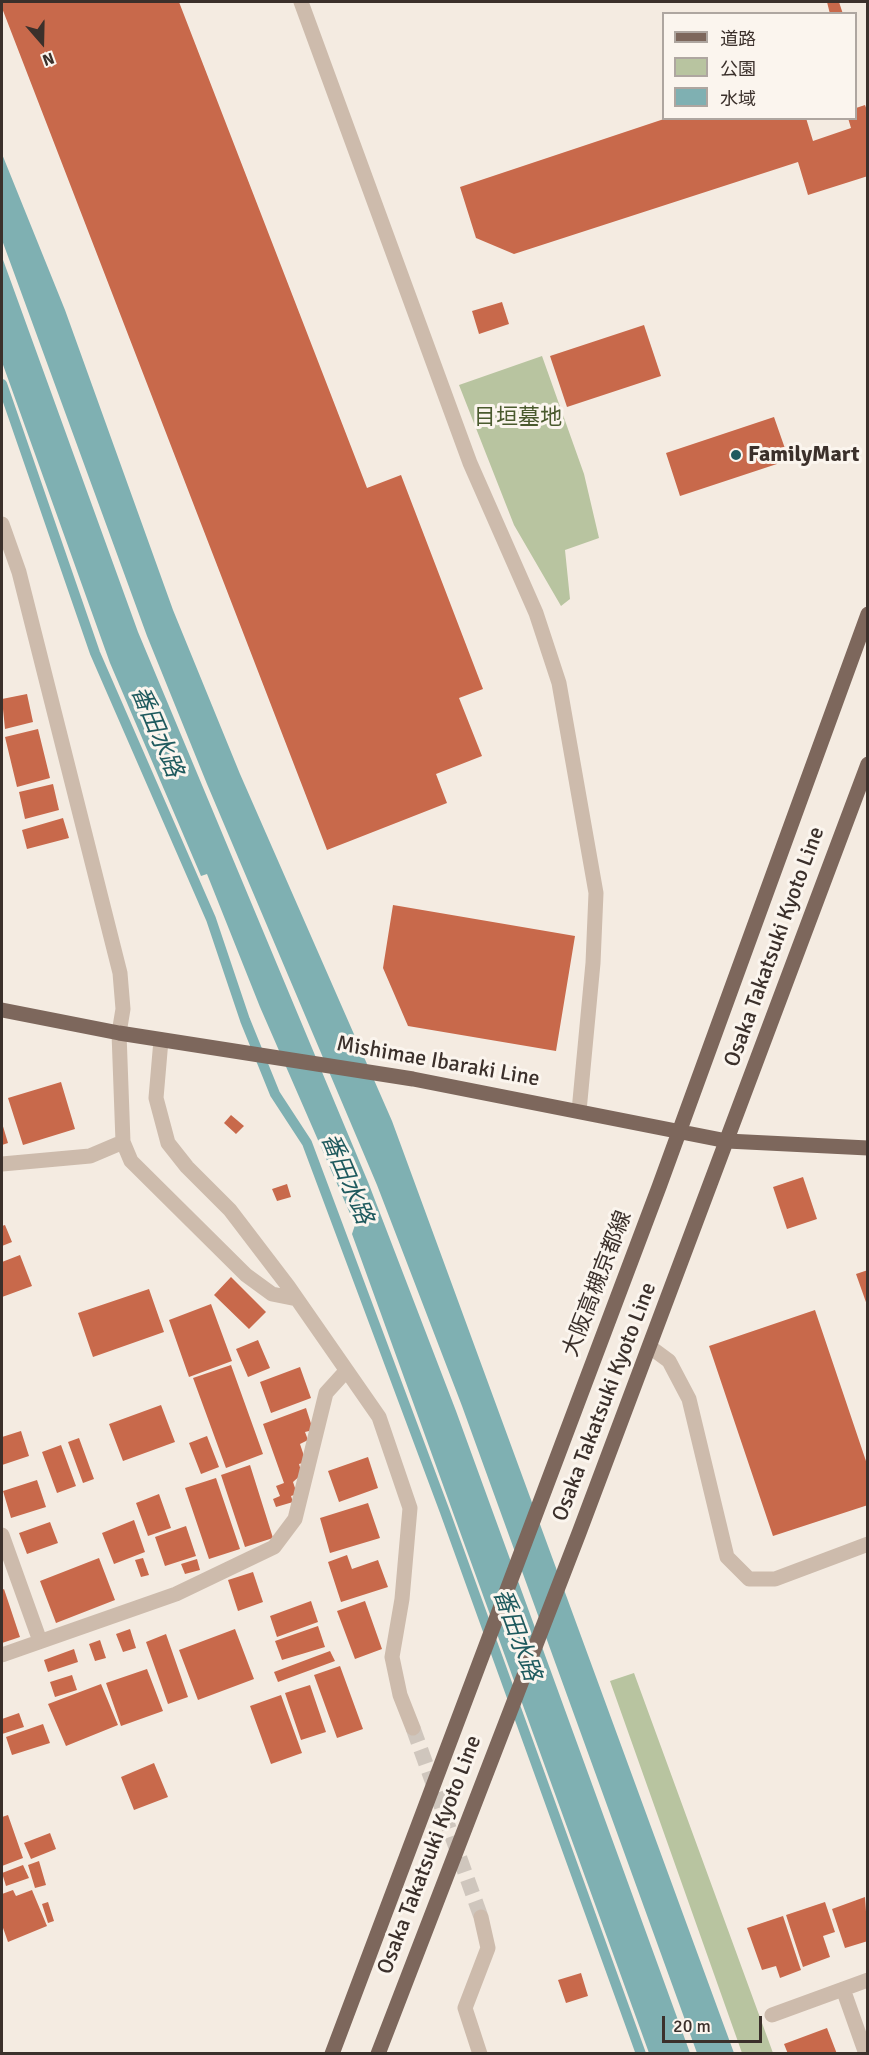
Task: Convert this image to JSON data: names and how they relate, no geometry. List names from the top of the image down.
{
  "streets": {
    "main road": ["Osaka Takatsuki Kyoto Line", "Mishimae Ibaraki Line", "大阪高槻京都線"]
  },
  "crossings": [
    ["Osaka Takatsuki Kyoto Line", "Mishimae Ibaraki Line"],
    ["Osaka Takatsuki Kyoto Line", "大阪高槻京都線"],
    ["Mishimae Ibaraki Line", "大阪高槻京都線"]
  ],
  "water": ["番田水路"],
  "parks": ["目垣墓地"],
  "places": ["FamilyMart"],
  "legend": ["道路", "公園", "水域"],
  "scale_bar": "20 m",
  "north": "bottom"
}
